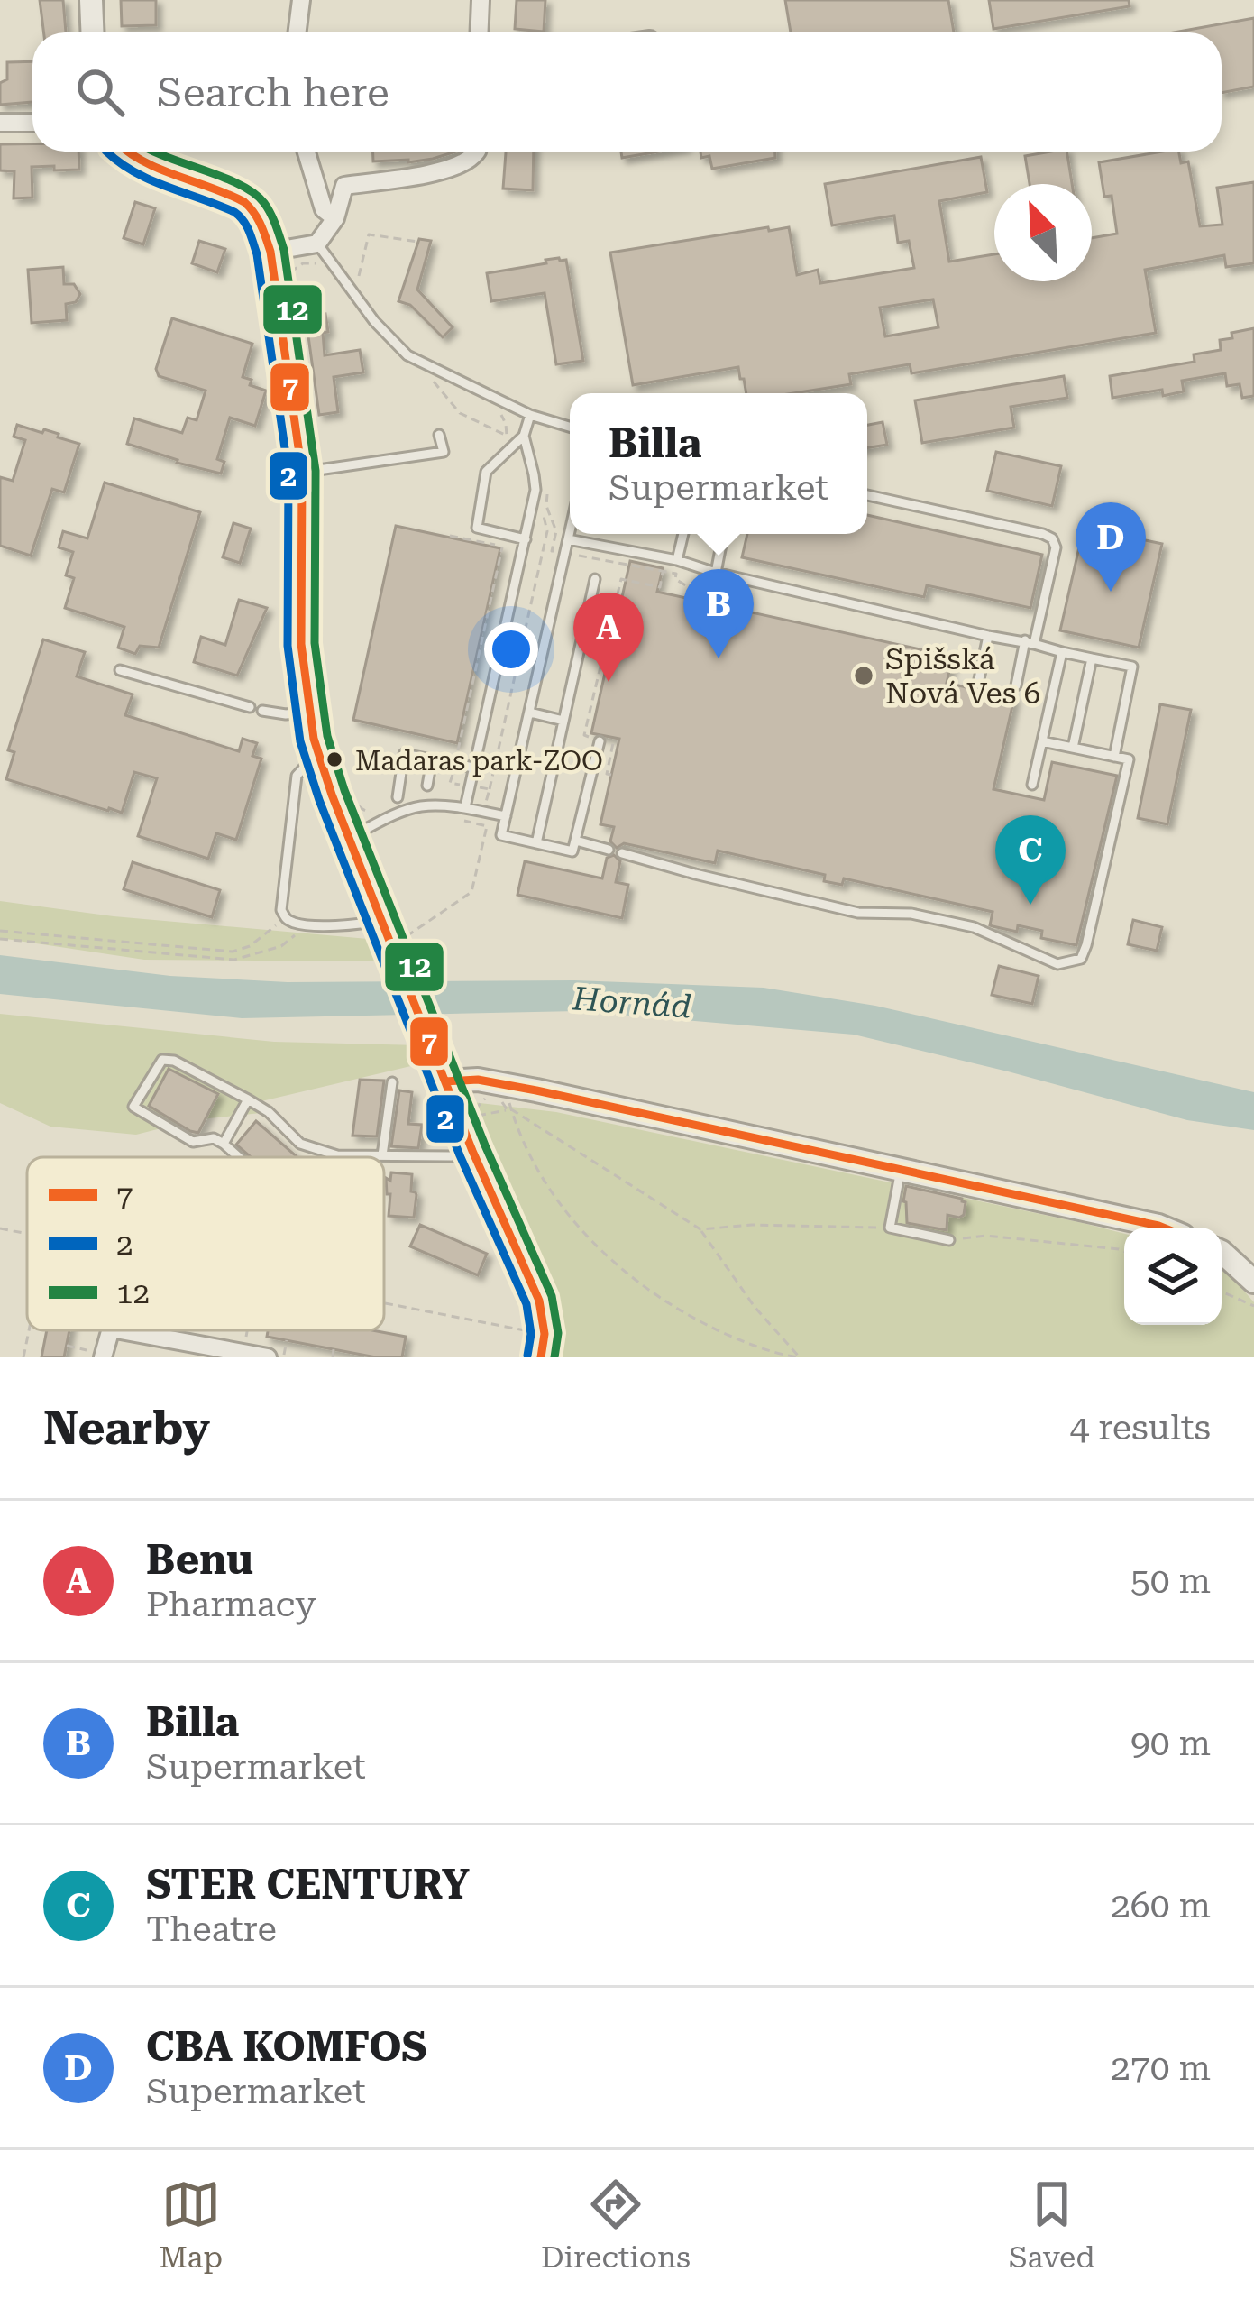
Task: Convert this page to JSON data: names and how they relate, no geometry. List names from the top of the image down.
{
  "water": ["Hornád"],
  "places": ["Spišská Nová Ves 6", "Madaras park-ZOO"],
  "lines": ["transit line 7", "transit line 2", "transit line 12"],
  "legend": ["7", "2", "12"],
  "north": "top left",
  "page": {
    "search": "Search here",
    "popup": ["Billa", "Supermarket"],
    "pins": [
      "D",
      "B",
      "A",
      "C"
    ],
    "heading": ["Nearby", "4 results"],
    "list": [
      {
        "mark": "A",
        "name": "Benu",
        "note": "Pharmacy",
        "value": "50 m"
      },
      {
        "mark": "B",
        "name": "Billa",
        "note": "Supermarket",
        "value": "90 m"
      },
      {
        "mark": "C",
        "name": "STER CENTURY",
        "note": "Theatre",
        "value": "260 m"
      },
      {
        "mark": "D",
        "name": "CBA KOMFOS",
        "note": "Supermarket",
        "value": "270 m"
      }
    ],
    "nav": ["Map", "Directions", "Saved"]
  }
}
